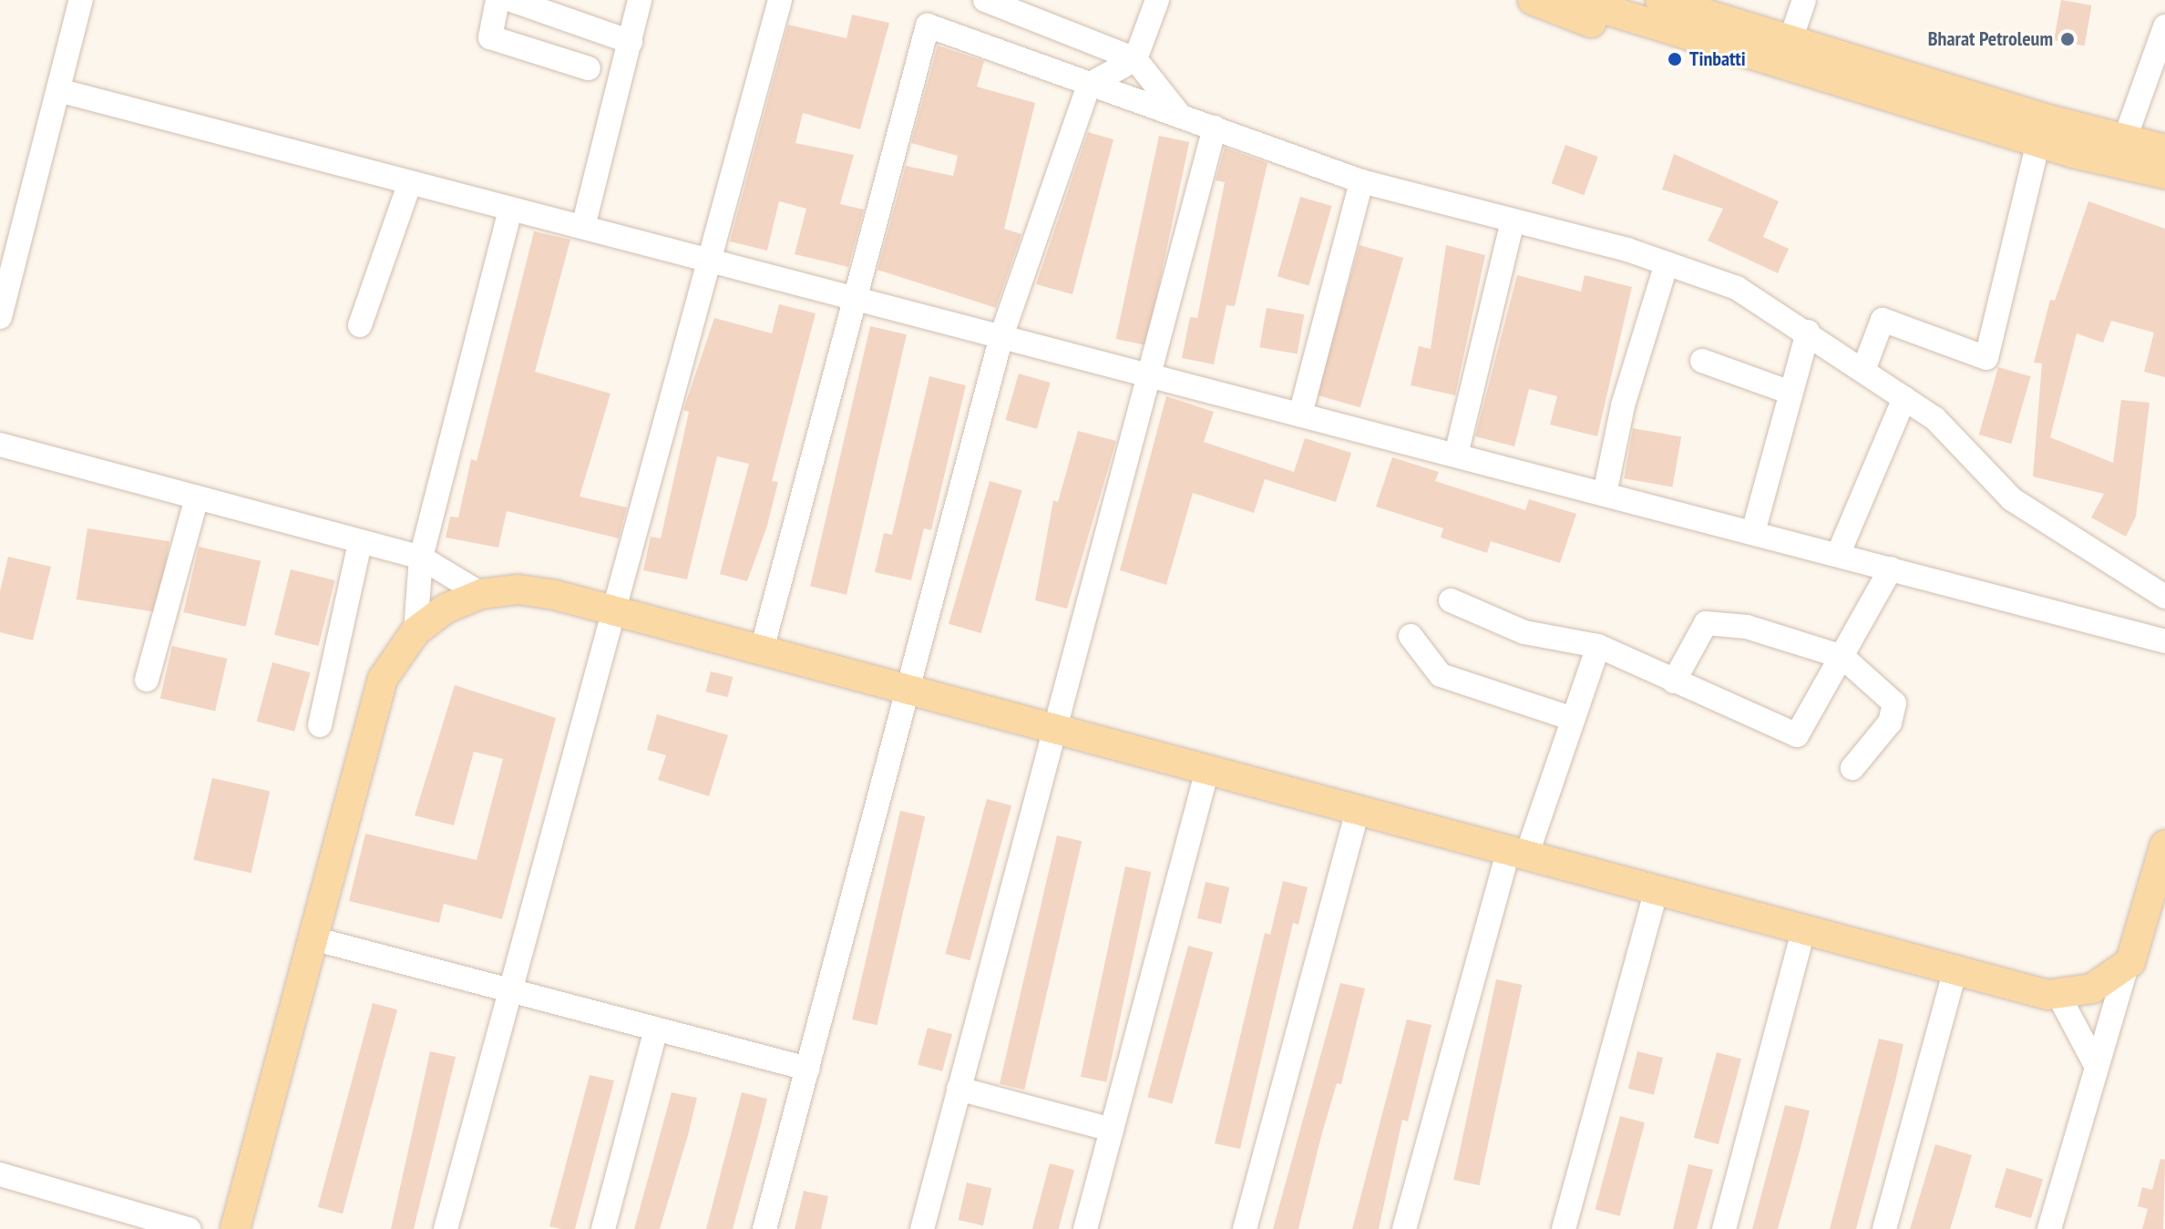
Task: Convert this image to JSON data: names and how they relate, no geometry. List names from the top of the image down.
{
  "places": ["Bharat Petroleum", "Tinbatti"]
}
